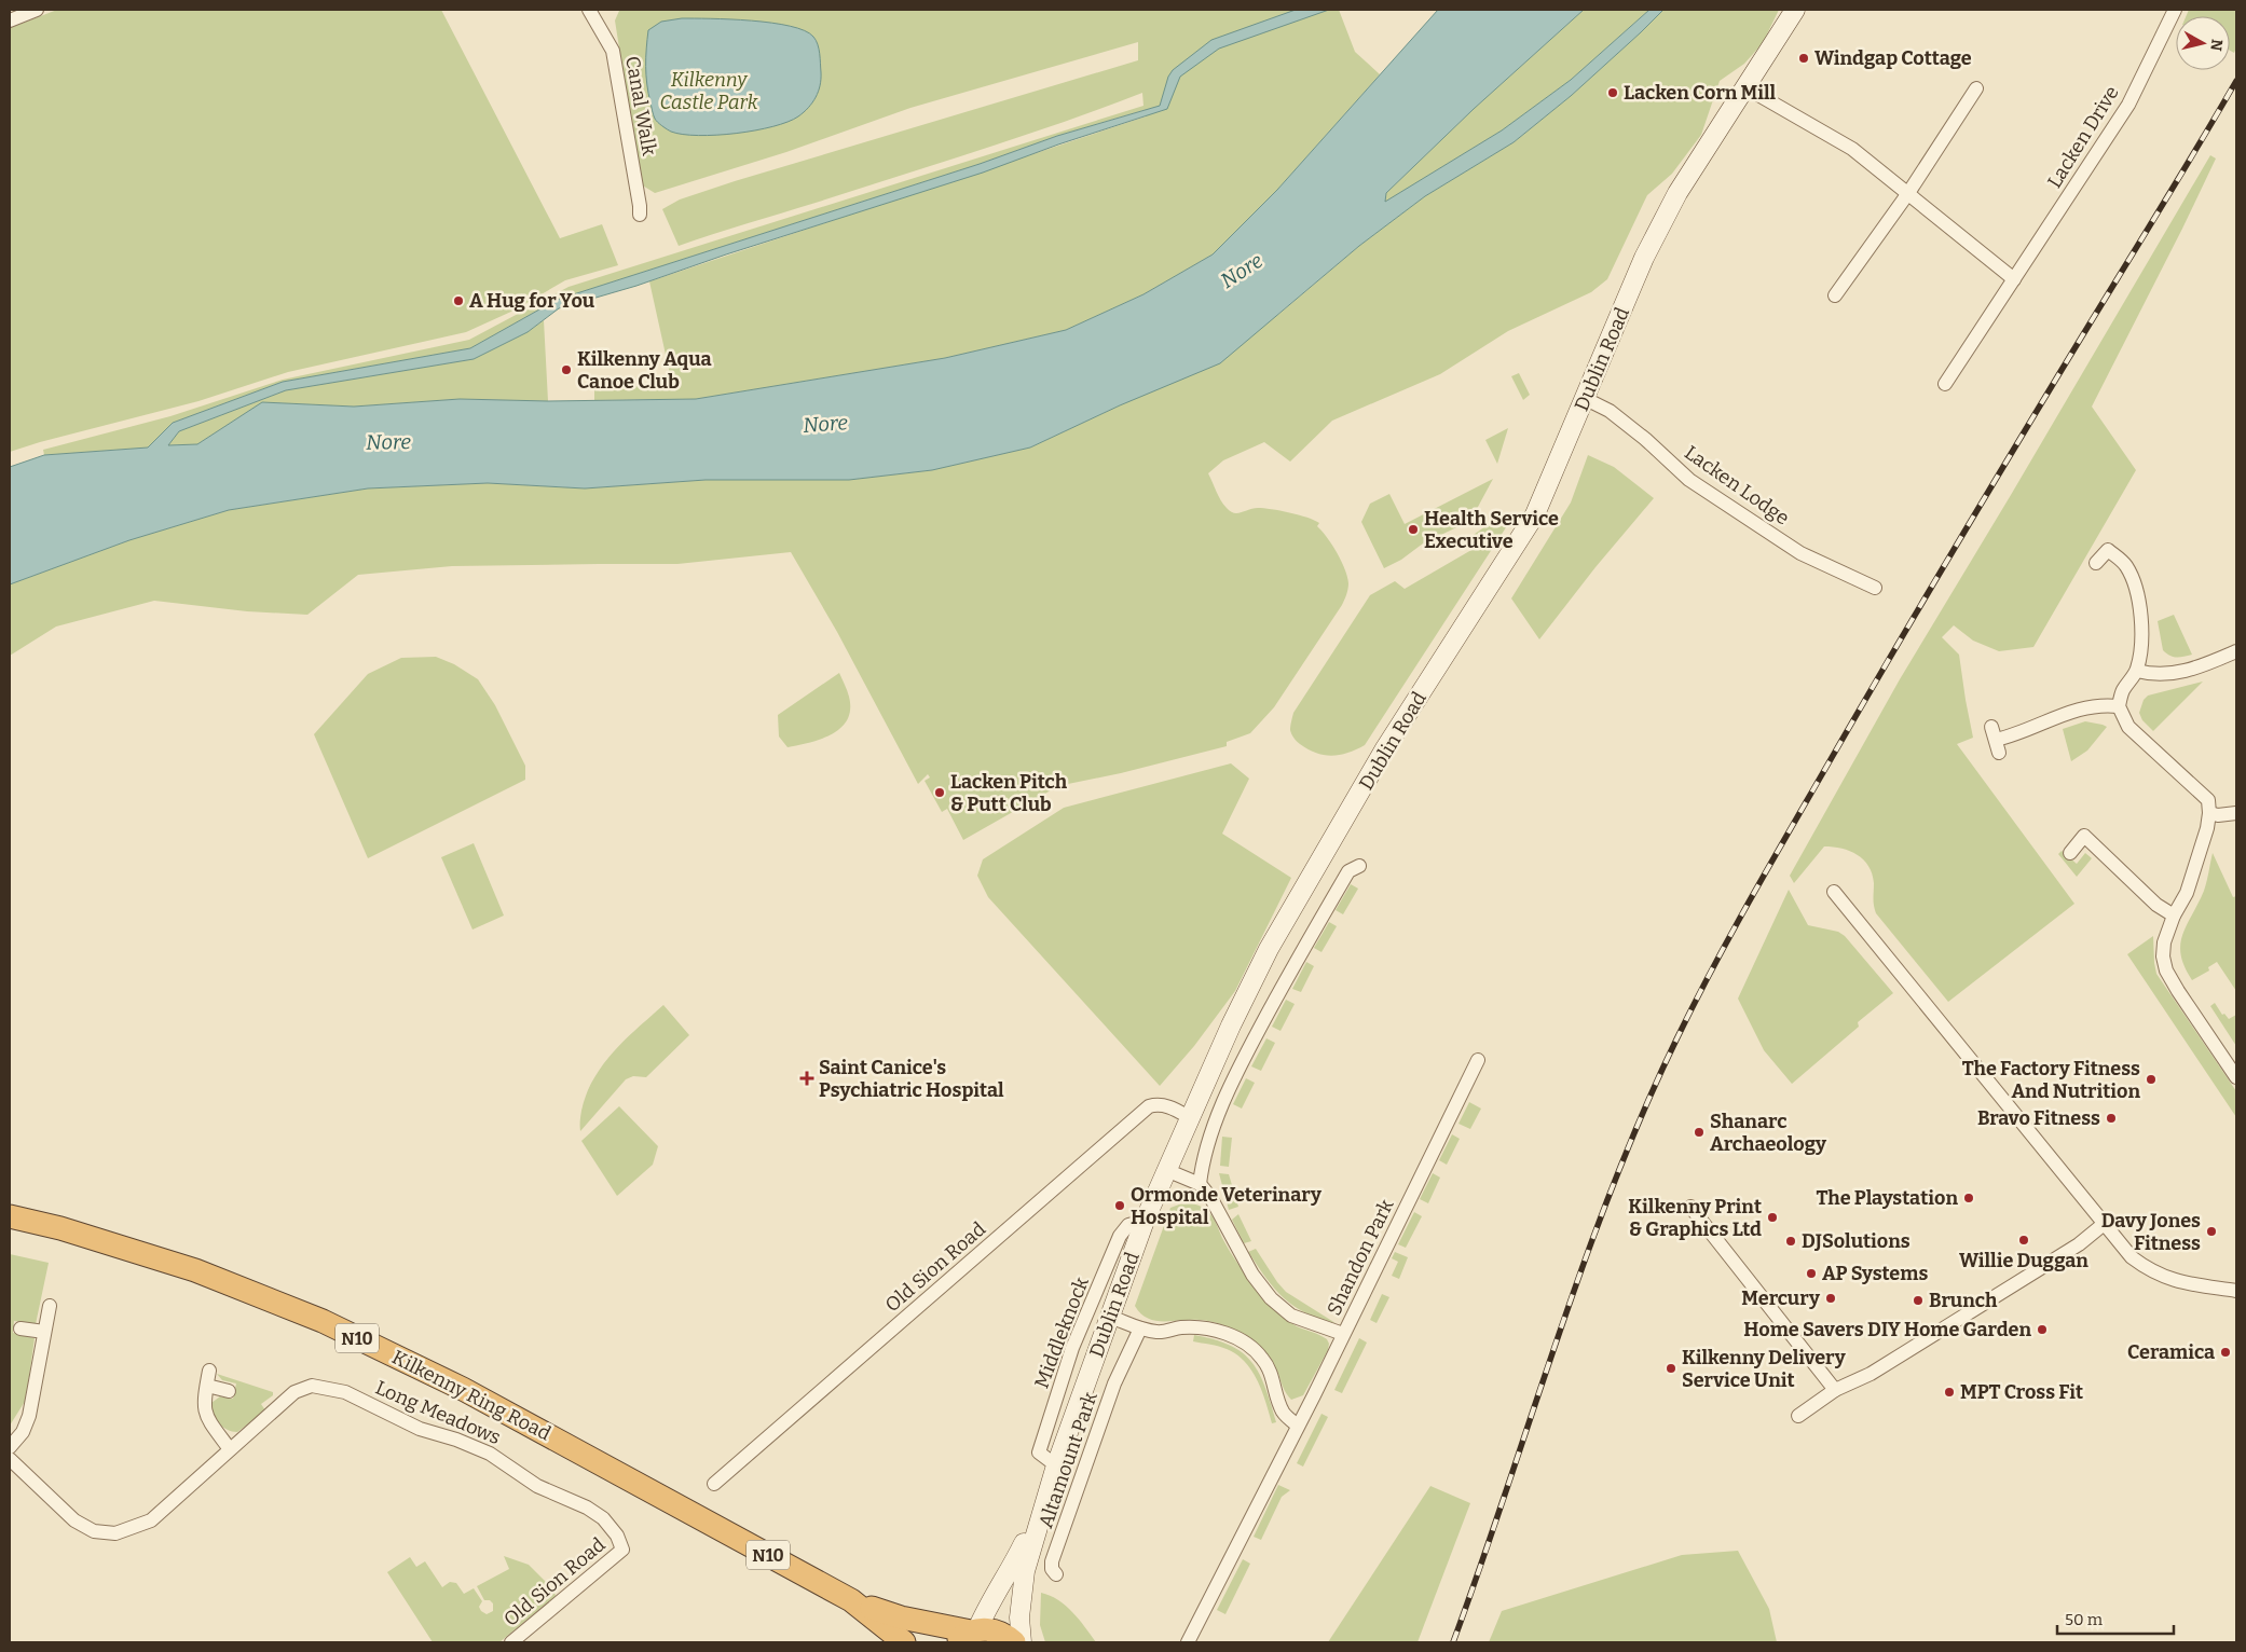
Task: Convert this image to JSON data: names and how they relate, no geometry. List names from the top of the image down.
{
  "streets": {
    "highway": ["N10", "Kilkenny Ring Road"],
    "main road": ["Dublin Road"],
    "street": [
      "Canal Walk",
      "Lacken Drive",
      "Lacken Lodge",
      "Shandon Park",
      "Old Sion Road",
      "Middleknock",
      "Long Meadows",
      "Altamount Park"
    ]
  },
  "crossings": [
    ["Dublin Road", "Lacken Lodge"],
    ["Dublin Road", "Old Sion Road"],
    ["Dublin Road", "Middleknock"],
    ["Dublin Road", "N10"],
    ["Dublin Road", "Kilkenny Ring Road"],
    ["Old Sion Road", "Long Meadows"],
    ["N10", "Kilkenny Ring Road"]
  ],
  "water": ["Nore"],
  "parks": ["Kilkenny Castle Park"],
  "places": {
    "other": [
      "Windgap Cottage",
      "Lacken Corn Mill",
      "A Hug for You",
      "Kilkenny Aqua Canoe Club",
      "Health Service Executive",
      "Lacken Pitch & Putt Club",
      "The Factory Fitness And Nutrition",
      "Bravo Fitness",
      "Shanarc Archaeology",
      "The Playstation",
      "Ormonde Veterinary Hospital",
      "Kilkenny Print & Graphics Ltd",
      "Davy Jones Fitness",
      "Willie Duggan",
      "DJSolutions",
      "AP Systems",
      "Mercury",
      "Brunch",
      "Home Savers DIY Home Garden",
      "Ceramica",
      "Kilkenny Delivery Service Unit",
      "MPT Cross Fit"
    ],
    "health": ["Saint Canice's Psychiatric Hospital"]
  },
  "scale_bar": "50 m",
  "north": "right"
}
